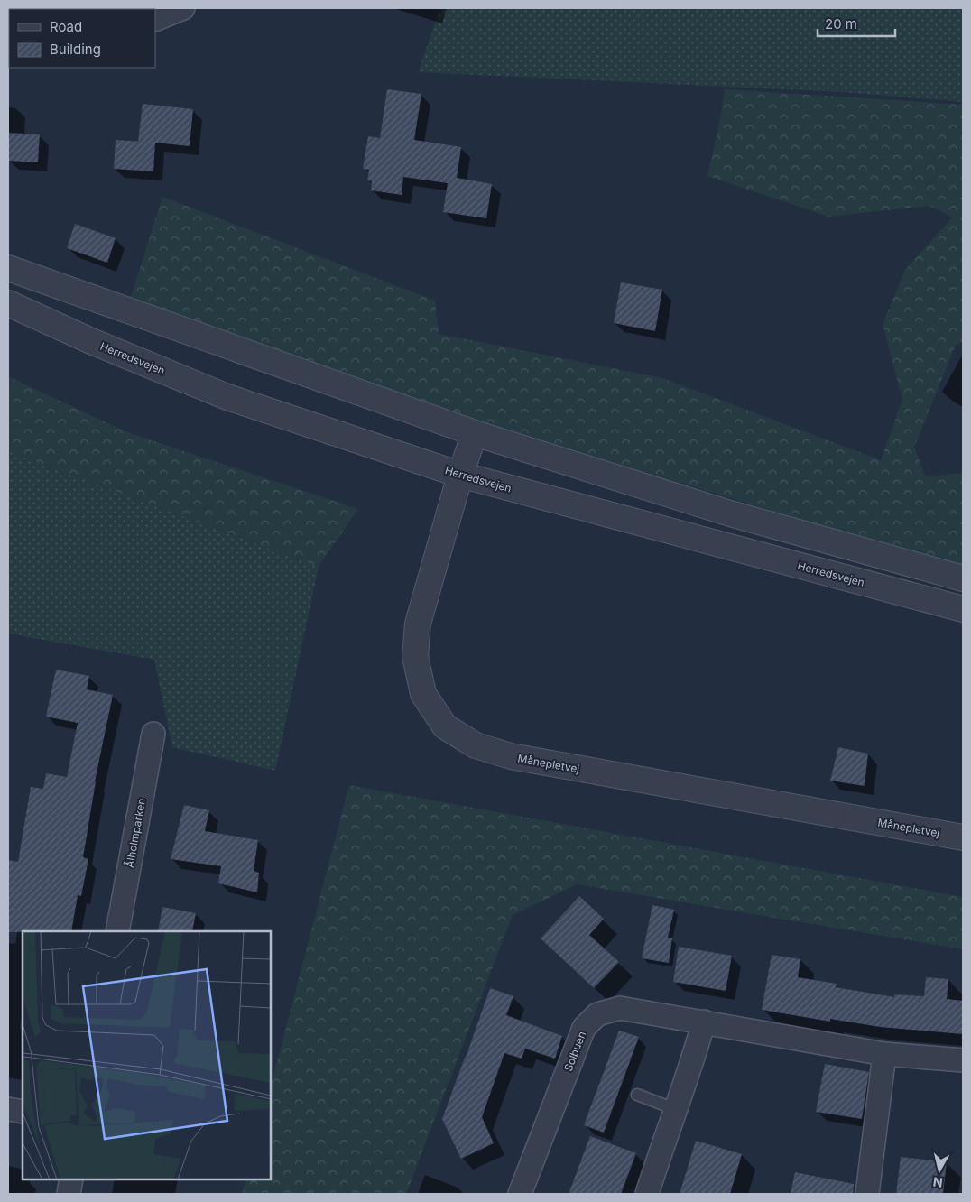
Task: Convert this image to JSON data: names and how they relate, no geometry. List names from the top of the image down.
{
  "streets": {
    "street": [
      "Herredsvejen",
      "Månepletvej",
      "Ålholmparken",
      "Solbuen"
    ]
  },
  "crossings": [
    ["Herredsvejen", "Månepletvej"]
  ],
  "legend": ["Road", "Building"],
  "scale_bar": "20 m",
  "north": "bottom"
}
